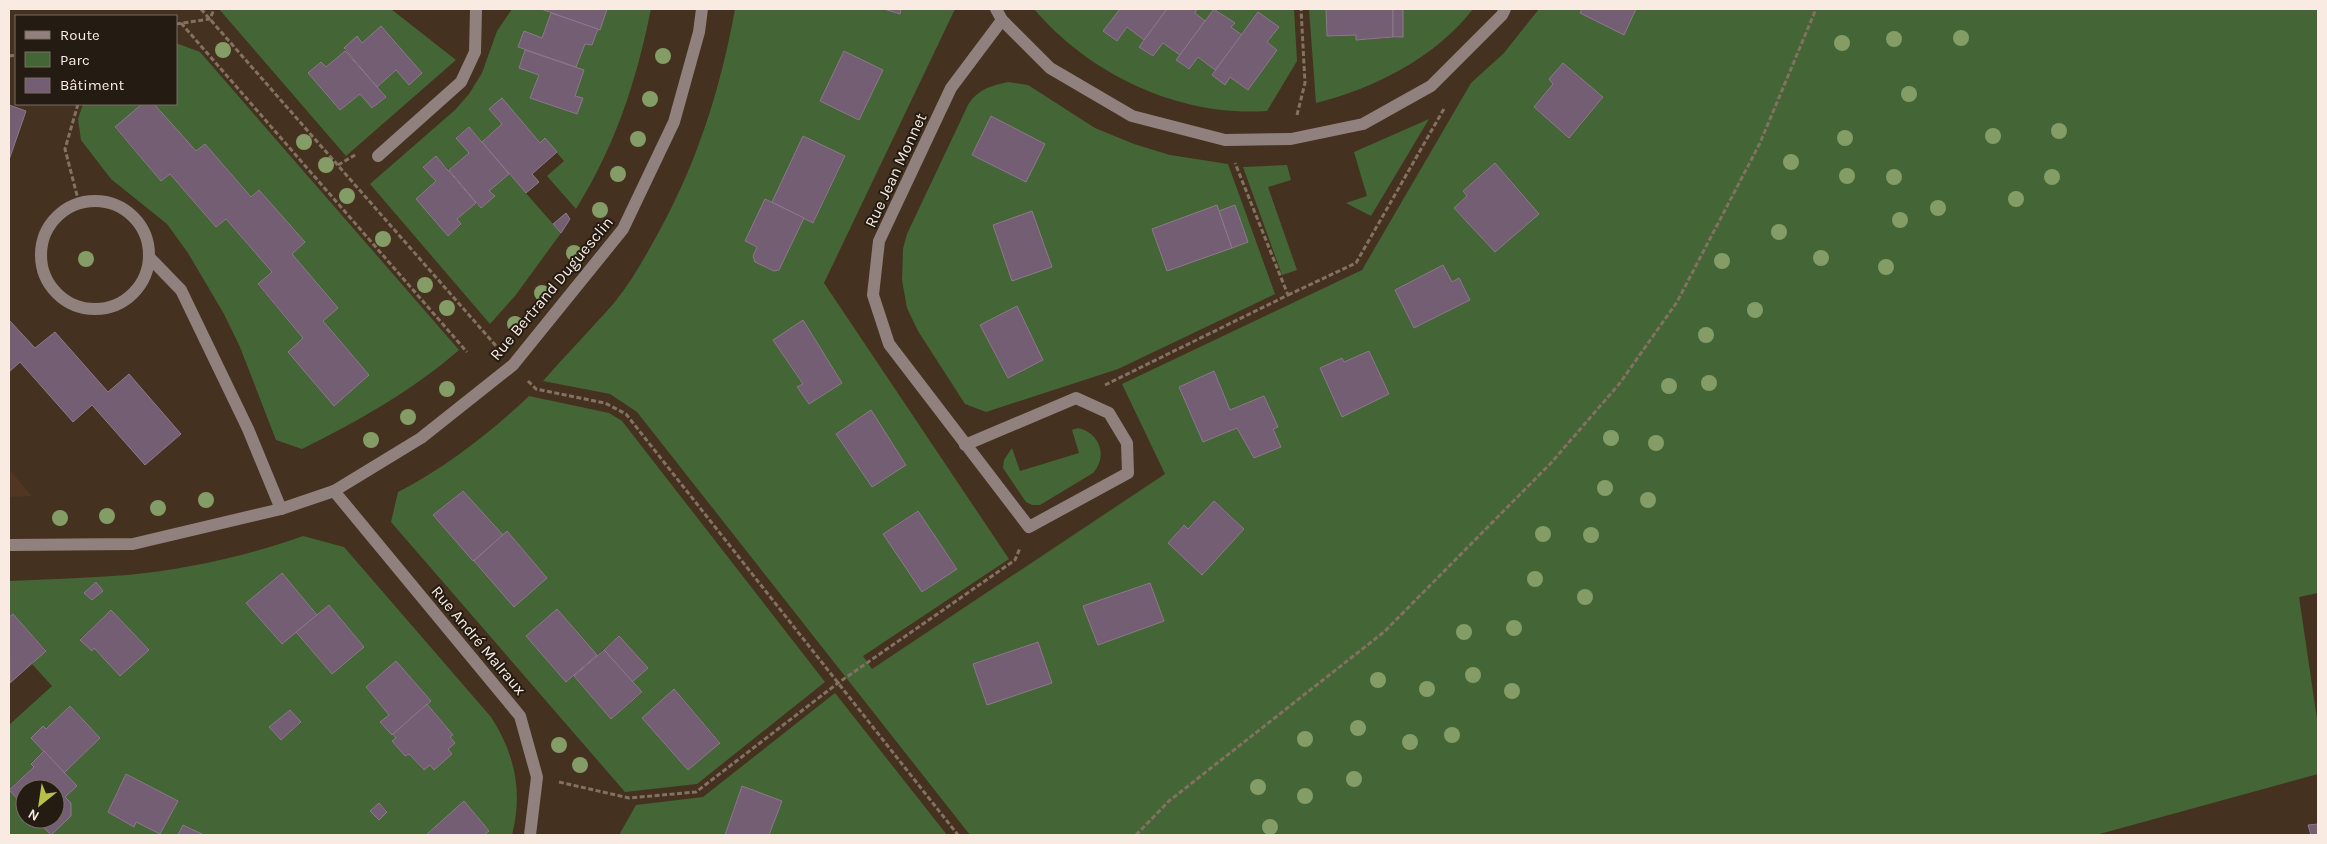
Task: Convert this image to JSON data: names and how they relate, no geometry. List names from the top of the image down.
{
  "streets": {
    "street": ["Rue Jean Monnet", "Rue Bertrand Duguesclin", "Rue André Malraux"]
  },
  "crossings": [
    ["Rue Bertrand Duguesclin", "Rue André Malraux"]
  ],
  "legend": ["Route", "Parc", "Bâtiment"],
  "north": "bottom left"
}
